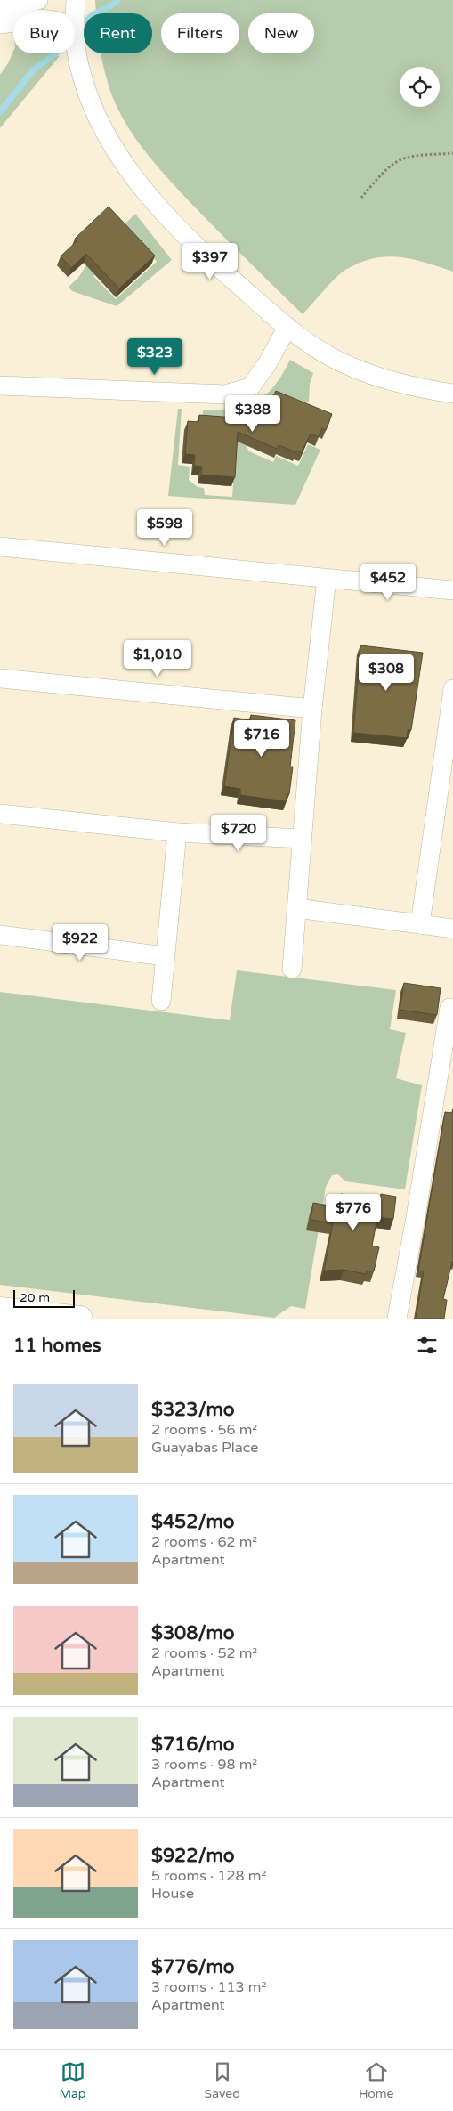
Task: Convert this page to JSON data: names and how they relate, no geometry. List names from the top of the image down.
{
  "scale_bar": "20 m",
  "page": {
    "chip": [
      "Buy",
      "Rent",
      "Filters",
      "New"
    ],
    "price": [
      "$397",
      "$323",
      "$388",
      "$598",
      "$452",
      "$1,010",
      "$308",
      "$716",
      "$720",
      "$922",
      "$776"
    ],
    "scale": "20 m",
    "heading": "11 homes",
    "list": [
      {
        "name": "$323/mo",
        "note": "2 rooms · 56 m² · Guayabas Place"
      },
      {
        "name": "$452/mo",
        "note": "2 rooms · 62 m² · Apartment"
      },
      {
        "name": "$308/mo",
        "note": "2 rooms · 52 m² · Apartment"
      },
      {
        "name": "$716/mo",
        "note": "3 rooms · 98 m² · Apartment"
      },
      {
        "name": "$922/mo",
        "note": "5 rooms · 128 m² · House"
      },
      {
        "name": "$776/mo",
        "note": "3 rooms · 113 m² · Apartment"
      }
    ],
    "tabs": ["Map", "Saved", "Home"]
  }
}
